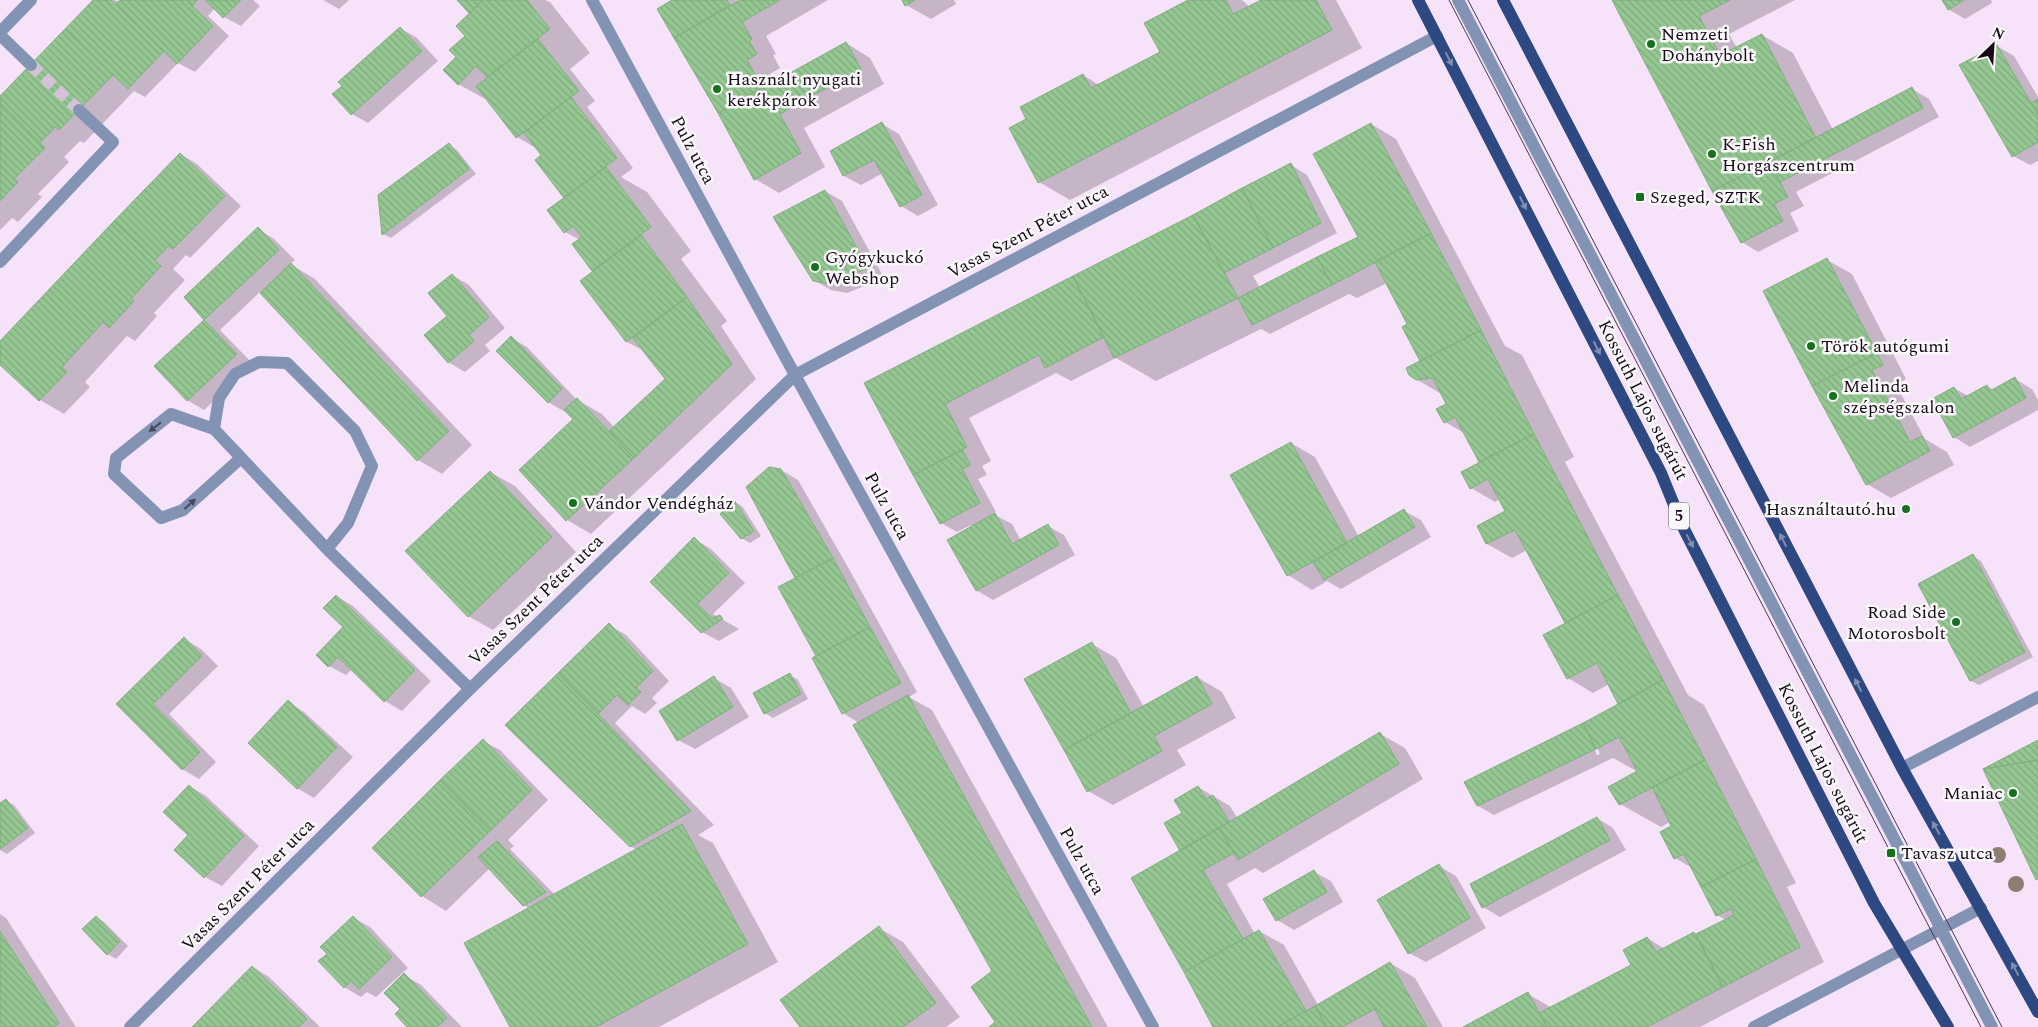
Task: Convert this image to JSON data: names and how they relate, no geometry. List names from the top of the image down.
{
  "streets": {
    "main road": ["Kossuth Lajos sugárút", "5"],
    "street": ["Pulz utca", "Vasas Szent Péter utca"]
  },
  "crossings": [
    ["Pulz utca", "Vasas Szent Péter utca"],
    ["Vasas Szent Péter utca", "Kossuth Lajos sugárút"]
  ],
  "places": {
    "other": [
      "Nemzeti Dohánybolt",
      "Használt nyugati kerékpárok",
      "K-Fish Horgászcentrum",
      "Gyógykuckó Webshop",
      "Török autógumi",
      "Melinda szépségszalon",
      "Vándor Vendégház",
      "Használtautó.hu",
      "Road Side Motorosbolt",
      "Maniac"
    ],
    "transit": ["Szeged, SZTK", "Tavasz utca"]
  },
  "north": "top right"
}
